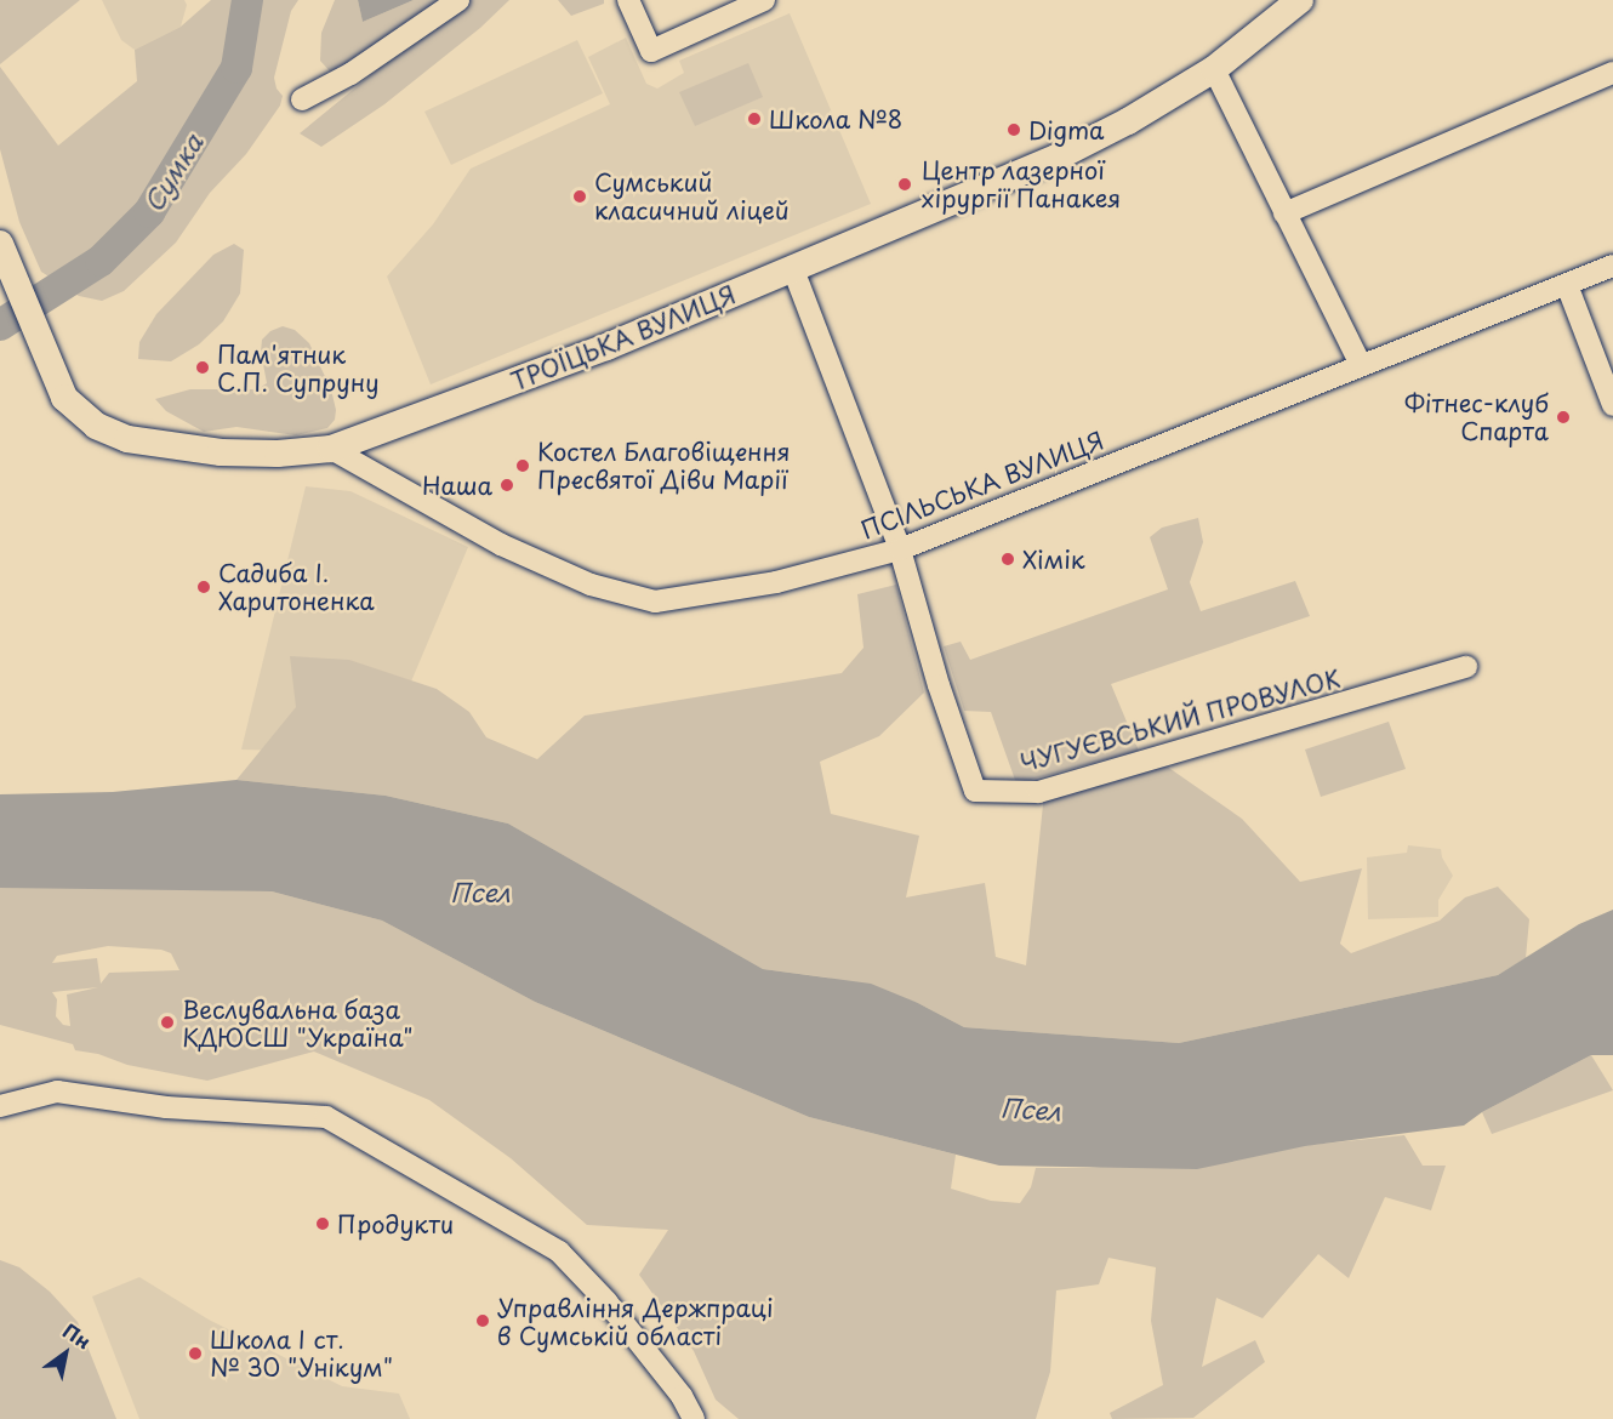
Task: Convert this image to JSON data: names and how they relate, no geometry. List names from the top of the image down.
{
  "streets": {
    "main road": ["ТРОЇЦЬКА ВУЛИЦЯ"],
    "street": ["ПСІЛЬСЬКА ВУЛИЦЯ", "ЧУГУЄВСЬКИЙ ПРОВУЛОК"]
  },
  "crossings": [
    ["ТРОЇЦЬКА ВУЛИЦЯ", "ПСІЛЬСЬКА ВУЛИЦЯ"],
    ["ТРОЇЦЬКА ВУЛИЦЯ", "ЧУГУЄВСЬКИЙ ПРОВУЛОК"],
    ["ПСІЛЬСЬКА ВУЛИЦЯ", "ЧУГУЄВСЬКИЙ ПРОВУЛОК"]
  ],
  "water": ["Сумка", "Псел"],
  "places": [
    "Школа №8",
    "Digma",
    "Центр лазерної хірургії Панакея",
    "Сумський класичний ліцей",
    "Пам'ятник С.П. Супруну",
    "Фітнес-клуб Спарта",
    "Костел Благовіщення Пресвятої Діви Марії",
    "Наша",
    "Хімік",
    "Садиба І. Харитоненка",
    "Веслувальна база КДЮСШ \"Україна\"",
    "Продукти",
    "Управління Держпраці в Сумській області",
    "Школа І ст. № 30 \"Унікум\""
  ],
  "north": "top right"
}
